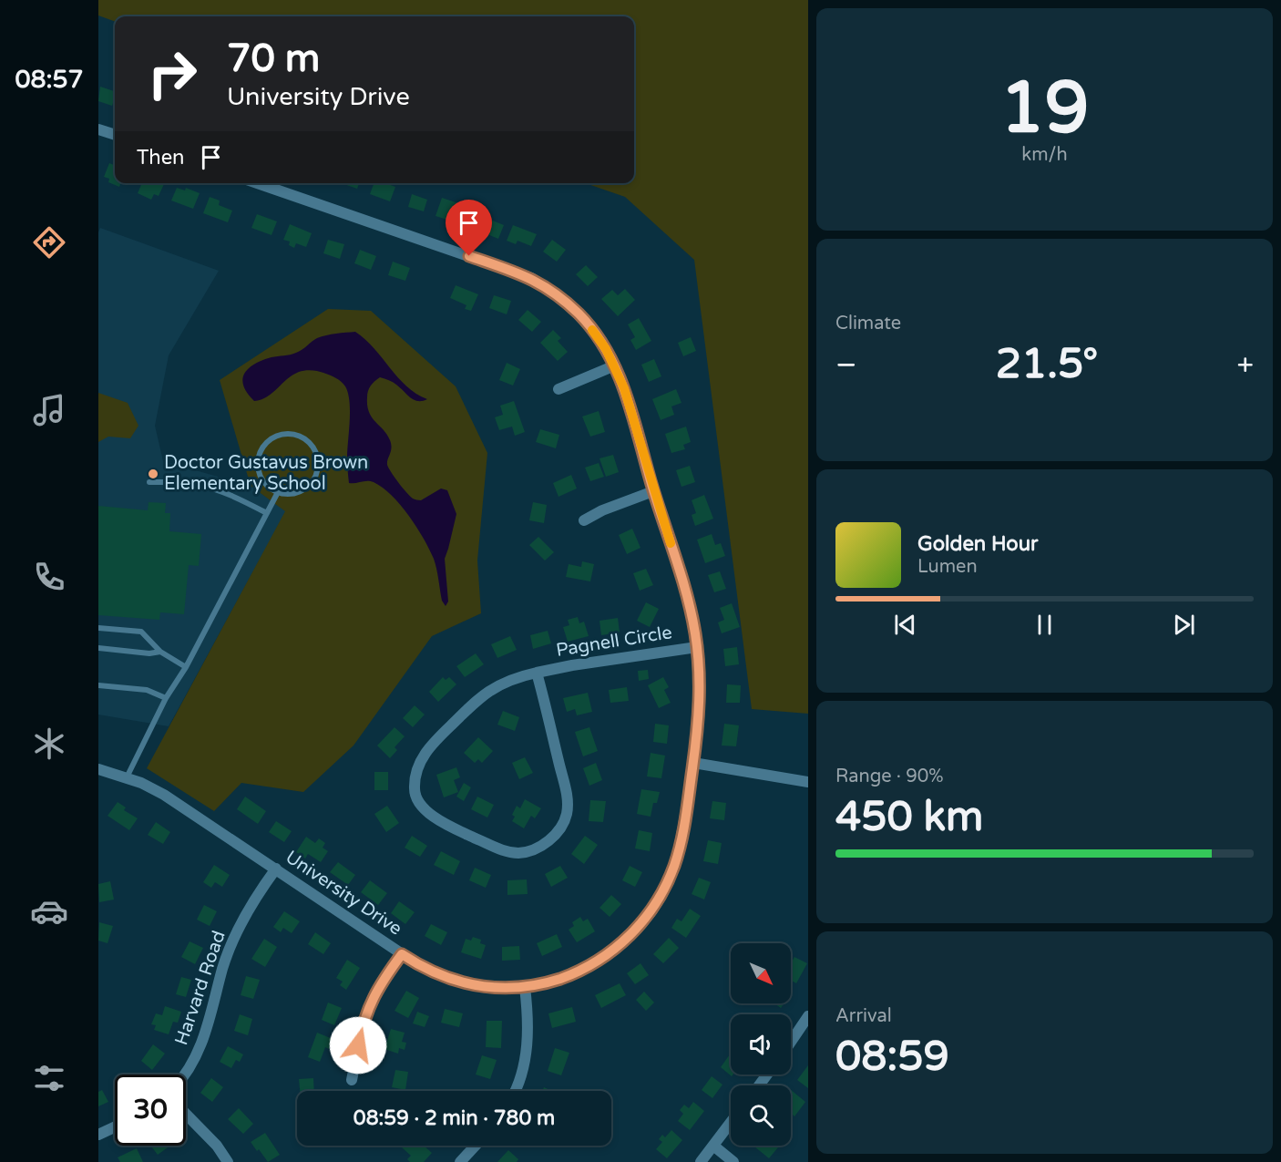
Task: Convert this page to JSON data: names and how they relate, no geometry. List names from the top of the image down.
{
  "streets": {
    "street": ["Pagnell Circle", "University Drive", "Harvard Road"]
  },
  "crossings": [
    ["Pagnell Circle", "University Drive"],
    ["University Drive", "Harvard Road"]
  ],
  "places": ["Doctor Gustavus Brown Elementary School"],
  "north": "bottom right",
  "page": {
    "tabs": "08:57",
    "tile": [
      ["19", "km/h"],
      "Climate",
      ["Range · 90%", "450 km"],
      ["Arrival", "08:59"]
    ],
    "turn": ["70 m", "University Drive"],
    "then": "Then",
    "heat": ["−", "21.5°", "+"],
    "song": ["Golden Hour", "Lumen"],
    "limit": "30",
    "trip": "08:59 · 2 min · 780 m"
  }
}
